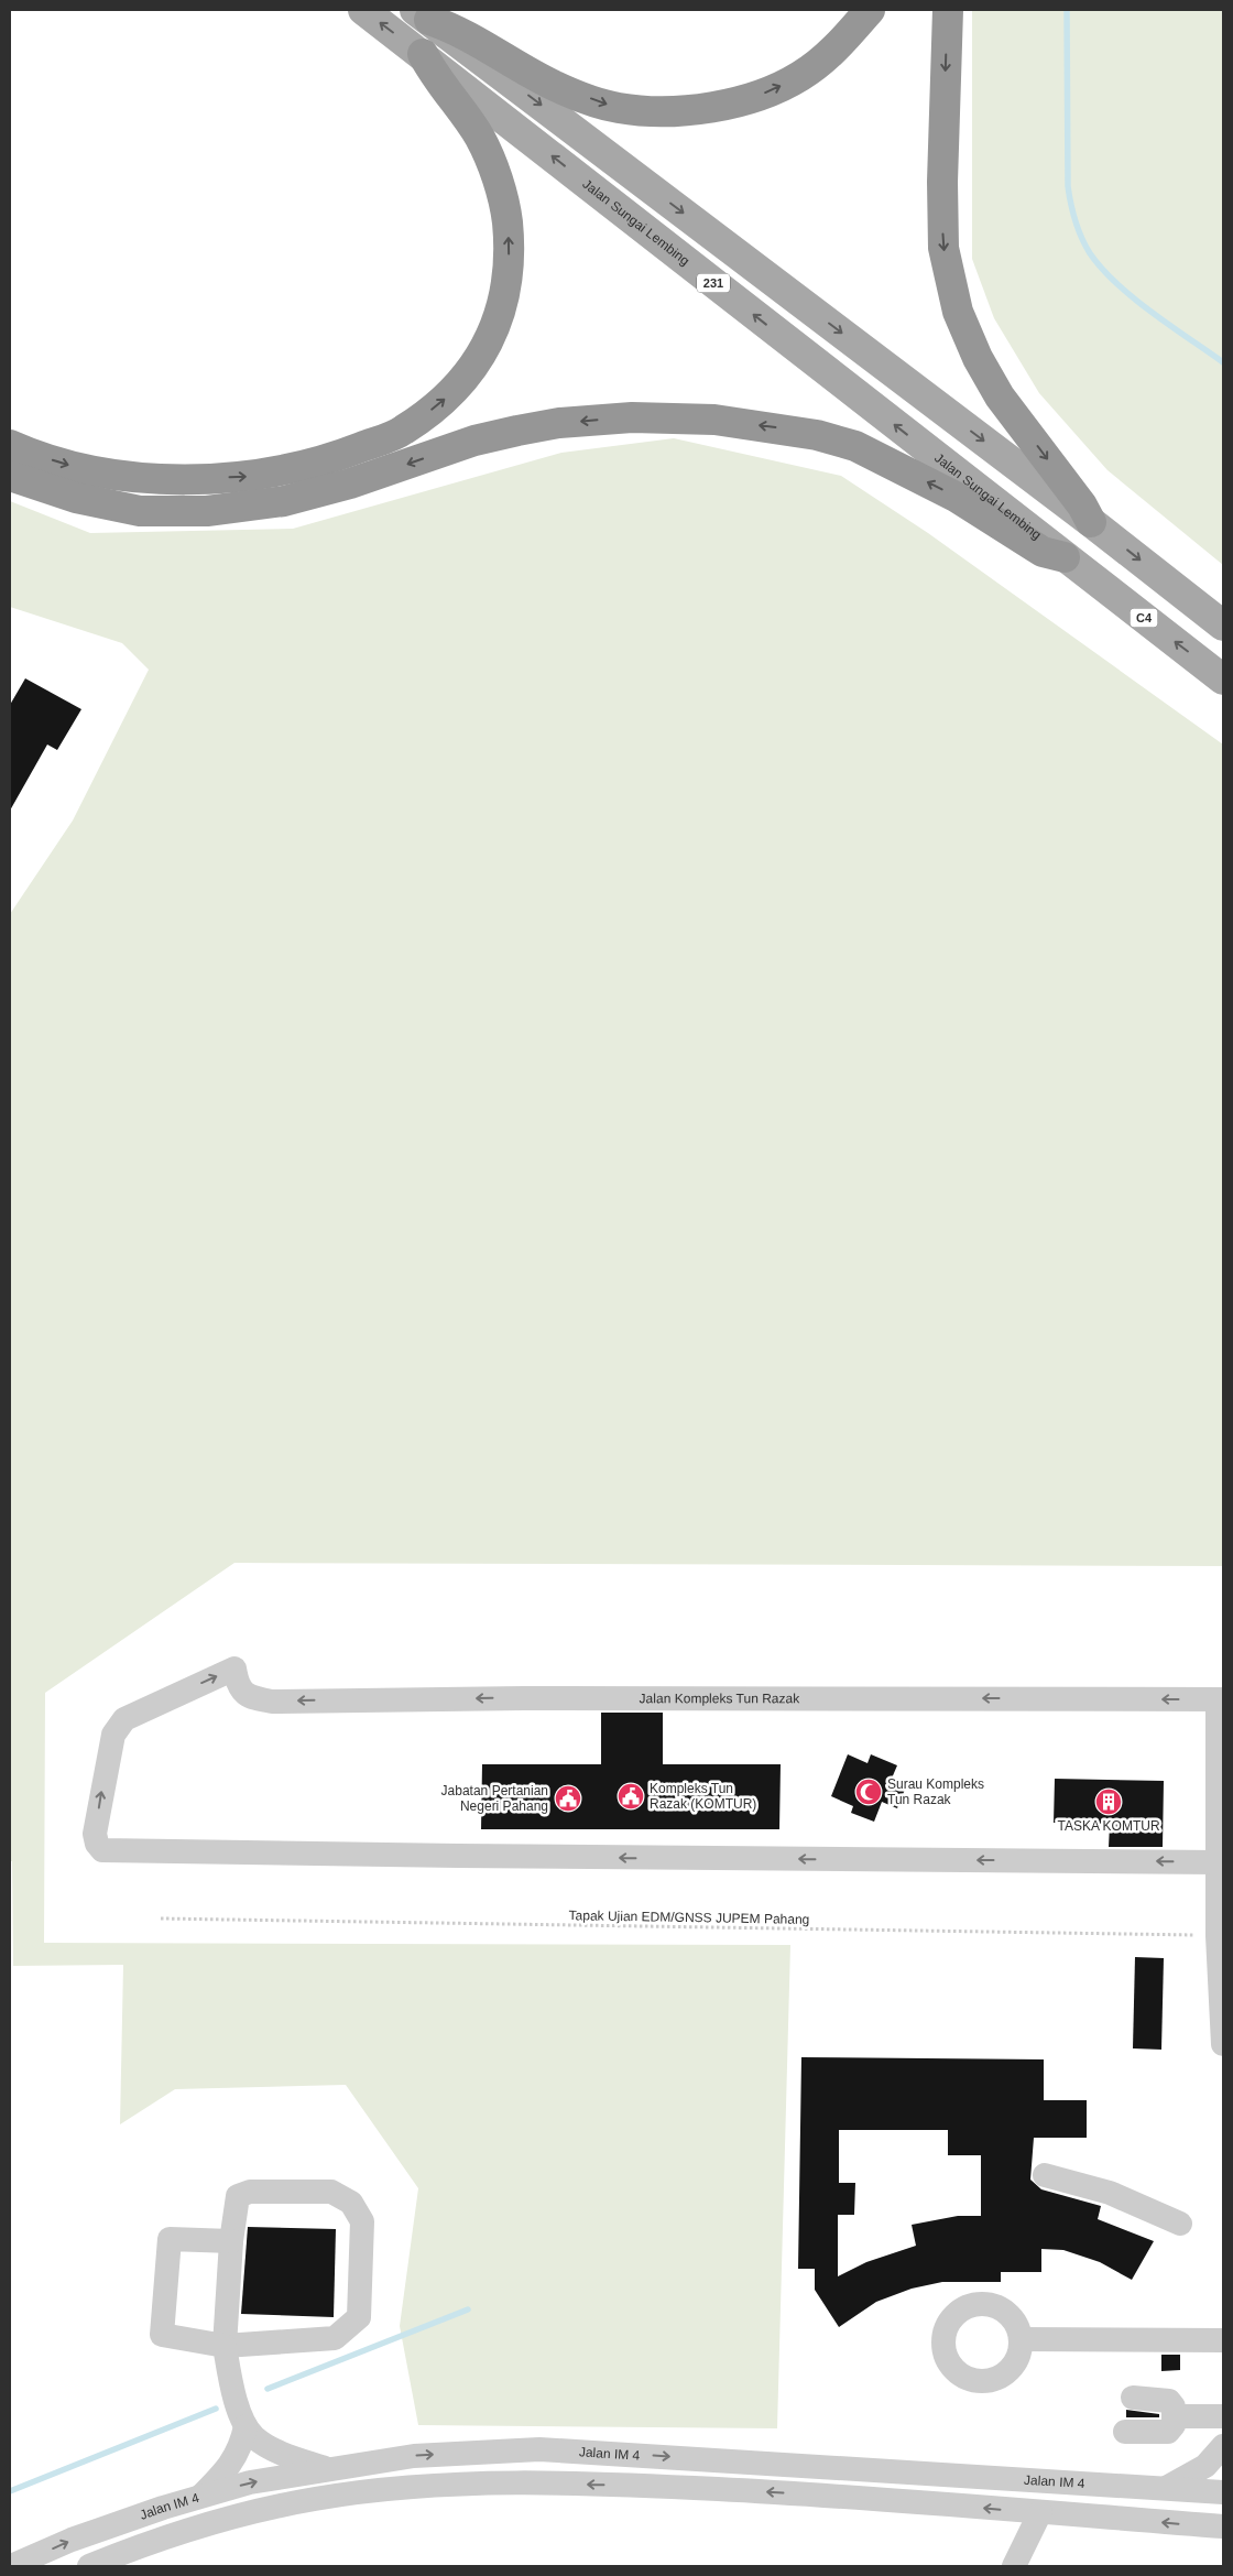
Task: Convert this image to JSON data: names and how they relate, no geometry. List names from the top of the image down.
{
  "streets": {
    "main road": ["Jalan Sungai Lembing", "231", "C4"],
    "street": ["Jalan Kompleks Tun Razak", "Jalan IM 4"],
    "path": ["Tapak Ujian EDM/GNSS JUPEM Pahang"]
  },
  "crossings": [
    ["Jalan Sungai Lembing", "C4"]
  ],
  "places": {
    "mosque": ["Surau Kompleks Tun Razak"],
    "public building": ["Kompleks Tun Razak (KOMTUR)", "Jabatan Pertanian Negeri Pahang"],
    "building": ["TASKA KOMTUR"]
  }
}
